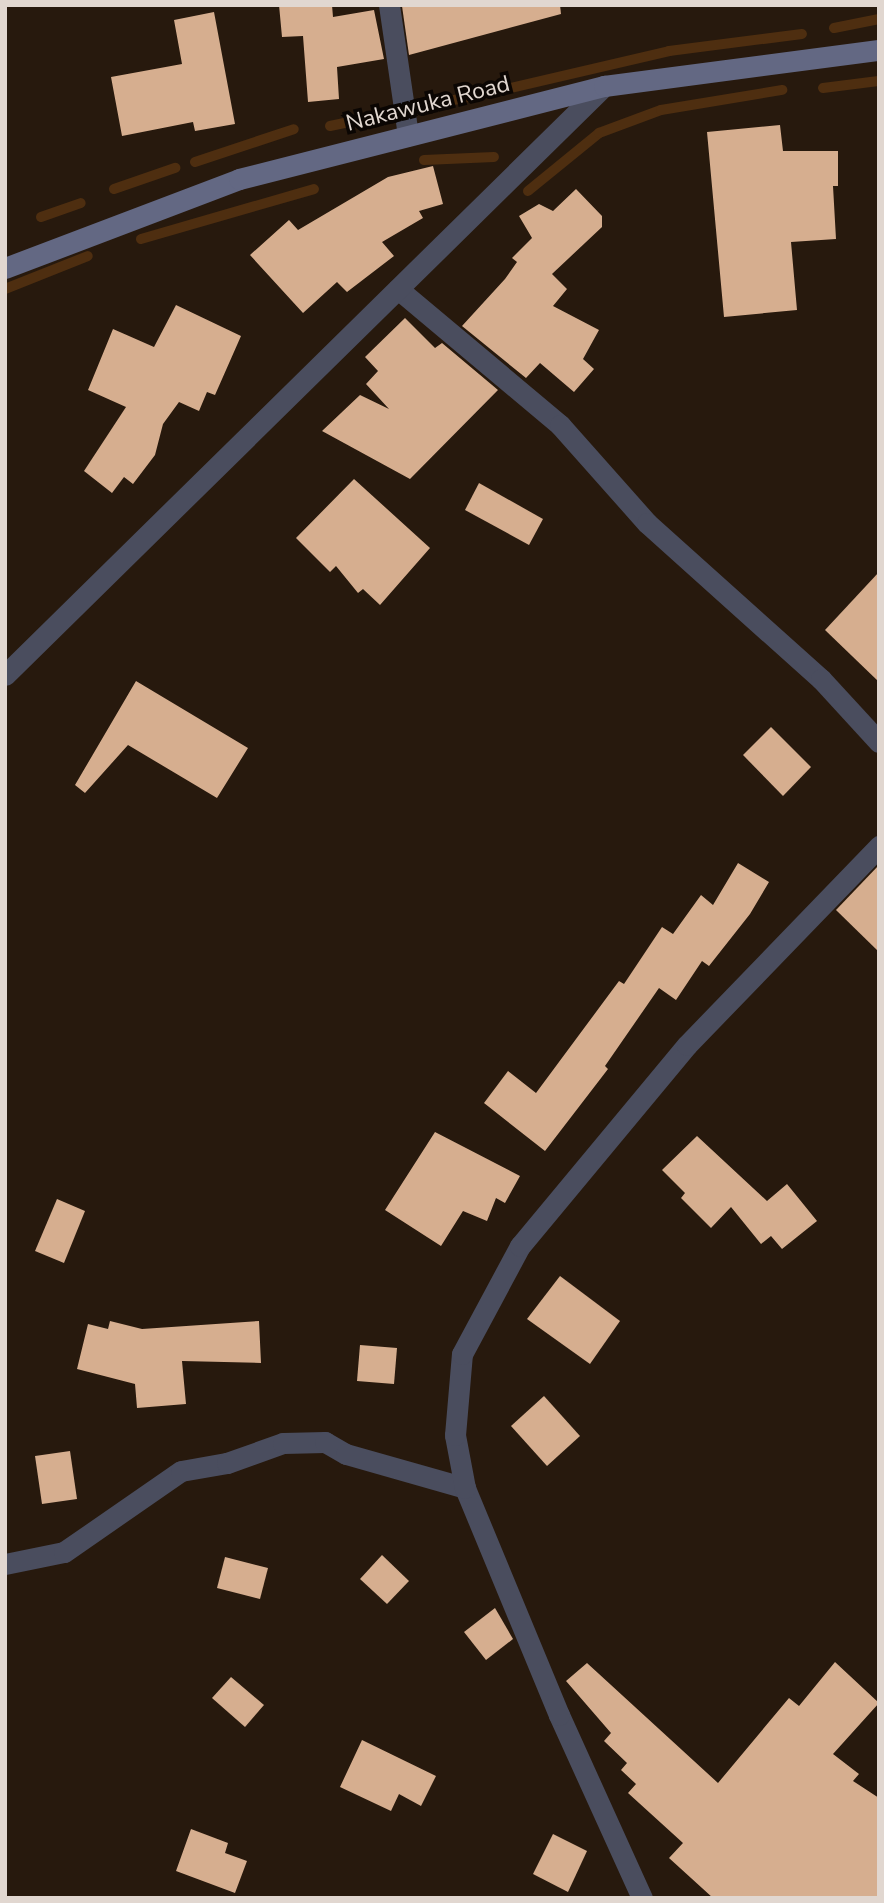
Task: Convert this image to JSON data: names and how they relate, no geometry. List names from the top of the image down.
{
  "streets": {
    "main road": ["Nakawuka Road"]
  }
}
